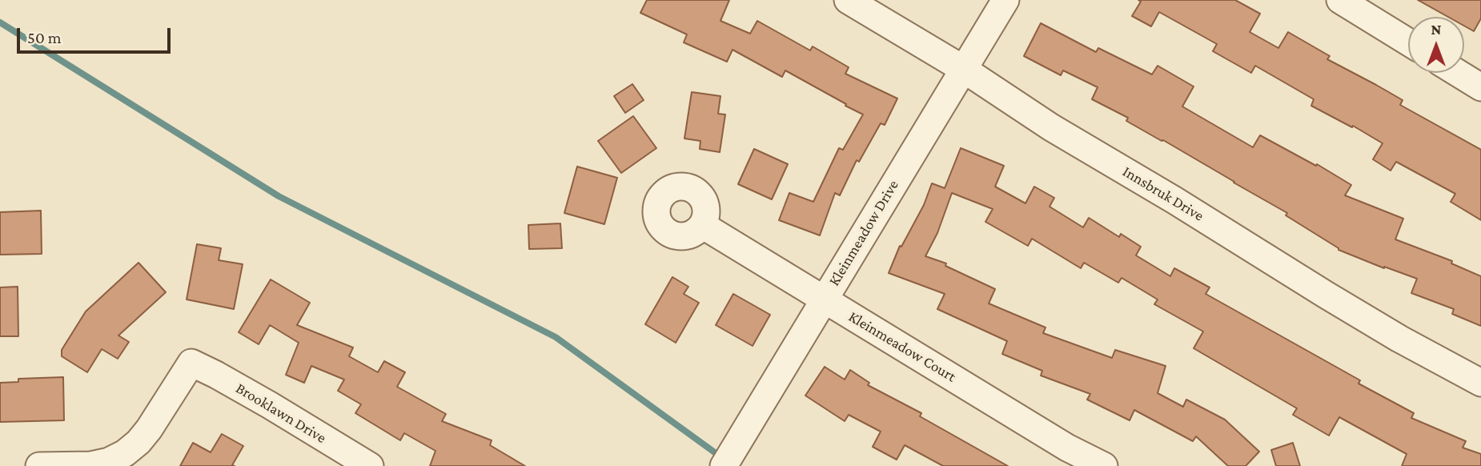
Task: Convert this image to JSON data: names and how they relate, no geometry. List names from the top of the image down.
{
  "streets": {
    "street": [
      "Innsbruk Drive",
      "Kleinmeadow Drive",
      "Kleinmeadow Court",
      "Brooklawn Drive"
    ]
  },
  "crossings": [
    ["Innsbruk Drive", "Kleinmeadow Drive"],
    ["Kleinmeadow Drive", "Kleinmeadow Court"]
  ],
  "scale_bar": "50 m",
  "north": "top"
}
